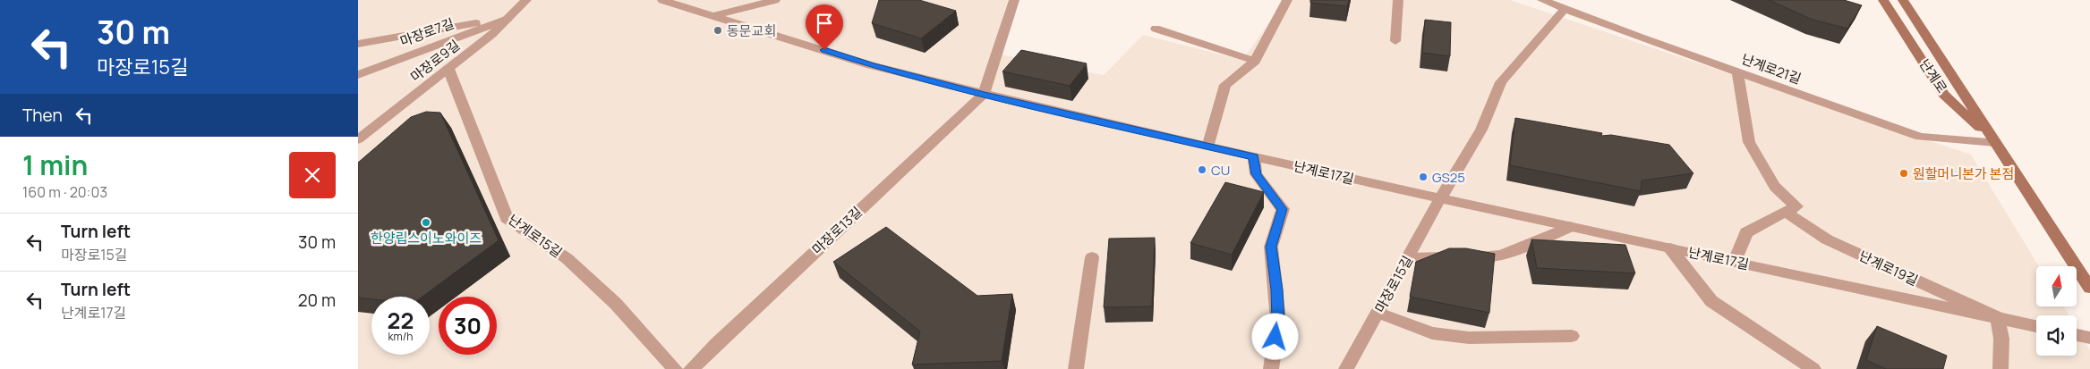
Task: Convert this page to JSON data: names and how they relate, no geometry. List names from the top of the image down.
{
  "streets": {
    "main road": ["난계로"],
    "street": [
      "마장로7길",
      "마장로9길",
      "난계로21길",
      "난계로17길",
      "마장로13길",
      "난계로15길",
      "난계로19길",
      "마장로15길"
    ]
  },
  "crossings": [
    ["마장로7길", "마장로9길"],
    ["마장로9길", "난계로15길"],
    ["난계로21길", "난계로"],
    ["난계로17길", "마장로13길"],
    ["난계로17길", "난계로19길"],
    ["난계로17길", "마장로15길"]
  ],
  "places": [
    "동문교회",
    "CU",
    "원할머니본가 본점",
    "GS25",
    "한양립스이노와이즈"
  ],
  "north": "top",
  "page": {
    "turn": ["30 m", "마장로15길"],
    "then": "Then",
    "heading": ["1 min", "160 m · 20:03"],
    "list": [
      {
        "name": "Turn left",
        "note": "마장로15길",
        "value": "30 m"
      },
      {
        "name": "Turn left",
        "note": "난계로17길",
        "value": "20 m"
      }
    ],
    "speed": "22 km/h",
    "limit": "30"
  }
}
